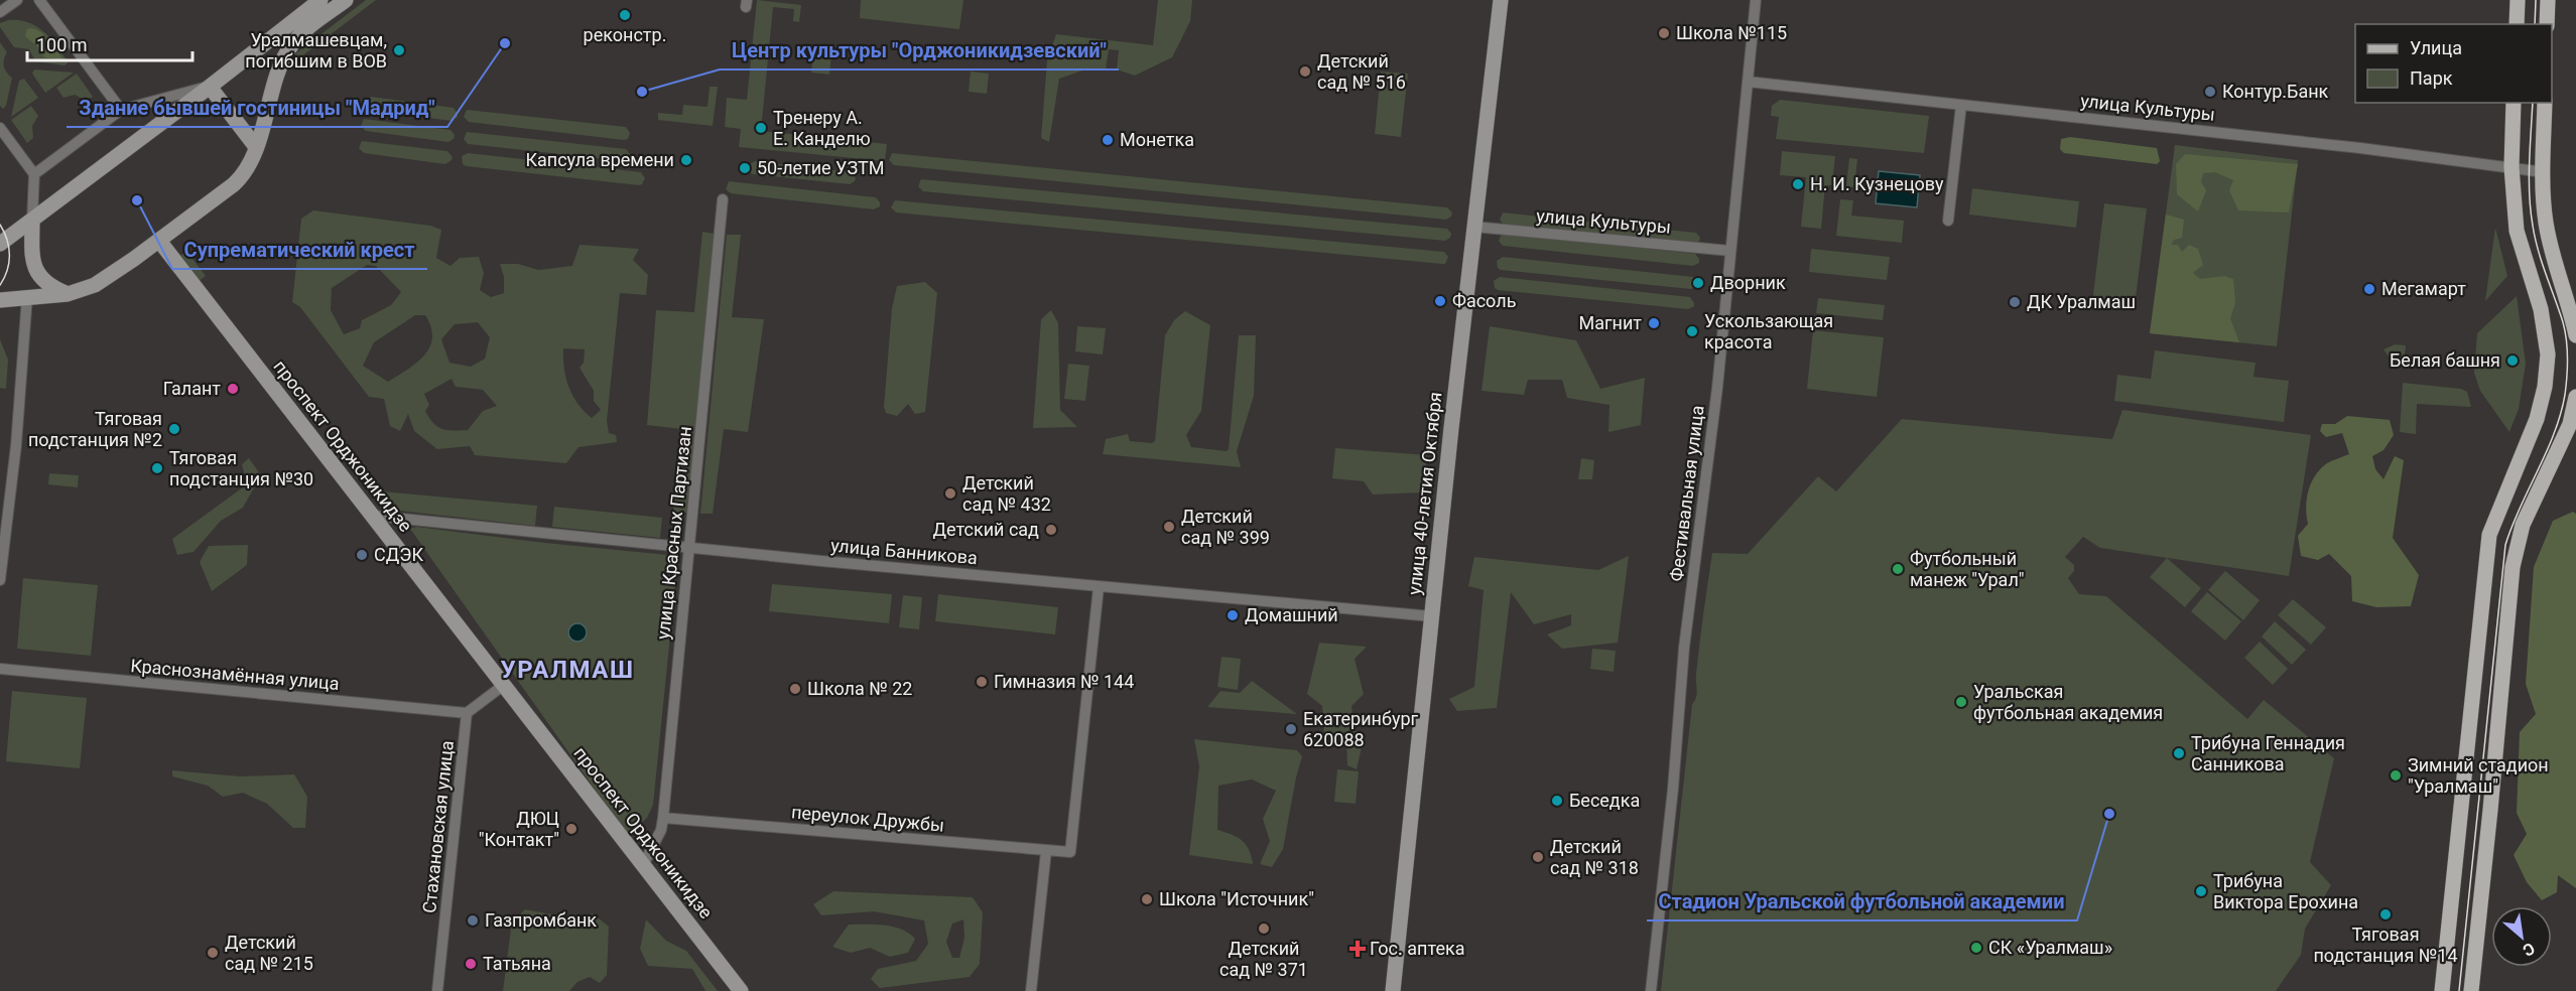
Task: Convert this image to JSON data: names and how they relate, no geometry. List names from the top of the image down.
{
  "streets": {
    "main road": ["проспект Орджоникидзе", "улица 40-летия Октября"],
    "street": [
      "улица Культуры",
      "Фестивальная улица",
      "улица Красных Партизан",
      "улица Банникова",
      "Краснознамённая улица",
      "переулок Дружбы",
      "Стахановская улица"
    ]
  },
  "crossings": [
    ["улица Культуры", "улица 40-летия Октября"],
    ["улица Культуры", "Фестивальная улица"],
    ["проспект Орджоникидзе", "улица Красных Партизан"],
    ["проспект Орджоникидзе", "улица Банникова"],
    ["улица 40-летия Октября", "улица Банникова"],
    ["улица Красных Партизан", "улица Банникова"],
    ["улица Красных Партизан", "переулок Дружбы"],
    ["улица Банникова", "переулок Дружбы"],
    ["Краснознамённая улица", "Стахановская улица"]
  ],
  "districts": ["УРАЛМАШ"],
  "places": {
    "other": [
      "реконстр.",
      "Школа №115",
      "Здание бывшей гостиницы \"Мадрид\"",
      "Уралмашевцам, погибшим в ВОВ",
      "Детский сад № 516",
      "Центр культуры \"Орджоникидзевский\"",
      "Контур.Банк",
      "Тренеру А. Е. Канделю",
      "Монетка",
      "Капсула времени",
      "50-летие УЗТМ",
      "Н. И. Кузнецову",
      "Супрематический крест",
      "Дворник",
      "Мегамарт",
      "Фасоль",
      "ДК Уралмаш",
      "Магнит",
      "Ускользающая красота",
      "Белая башня",
      "Галант",
      "Тяговая подстанция №2",
      "Тяговая подстанция №30",
      "Детский сад № 432",
      "Детский сад № 399",
      "Детский сад",
      "СДЭК",
      "Футбольный манеж \"Урал\"",
      "Домашний",
      "Гимназия № 144",
      "Школа № 22",
      "Уральская футбольная академия",
      "Екатеринбург 620088",
      "Трибуна Геннадия Санникова",
      "Зимний стадион \"Уралмаш\"",
      "Беседка",
      "Стадион Уральской футбольной академии",
      "ДЮЦ \"Контакт\"",
      "Детский сад № 318",
      "Трибуна Виктора Ерохина",
      "Школа \"Источник\"",
      "Тяговая подстанция №14",
      "Газпромбанк",
      "Детский сад № 371",
      "СК «Уралмаш»",
      "Детский сад № 215",
      "Татьяна"
    ],
    "health": ["Гос. аптека"]
  },
  "legend": ["Улица", "Парк"],
  "scale_bar": "100 m",
  "north": "bottom right"
}
